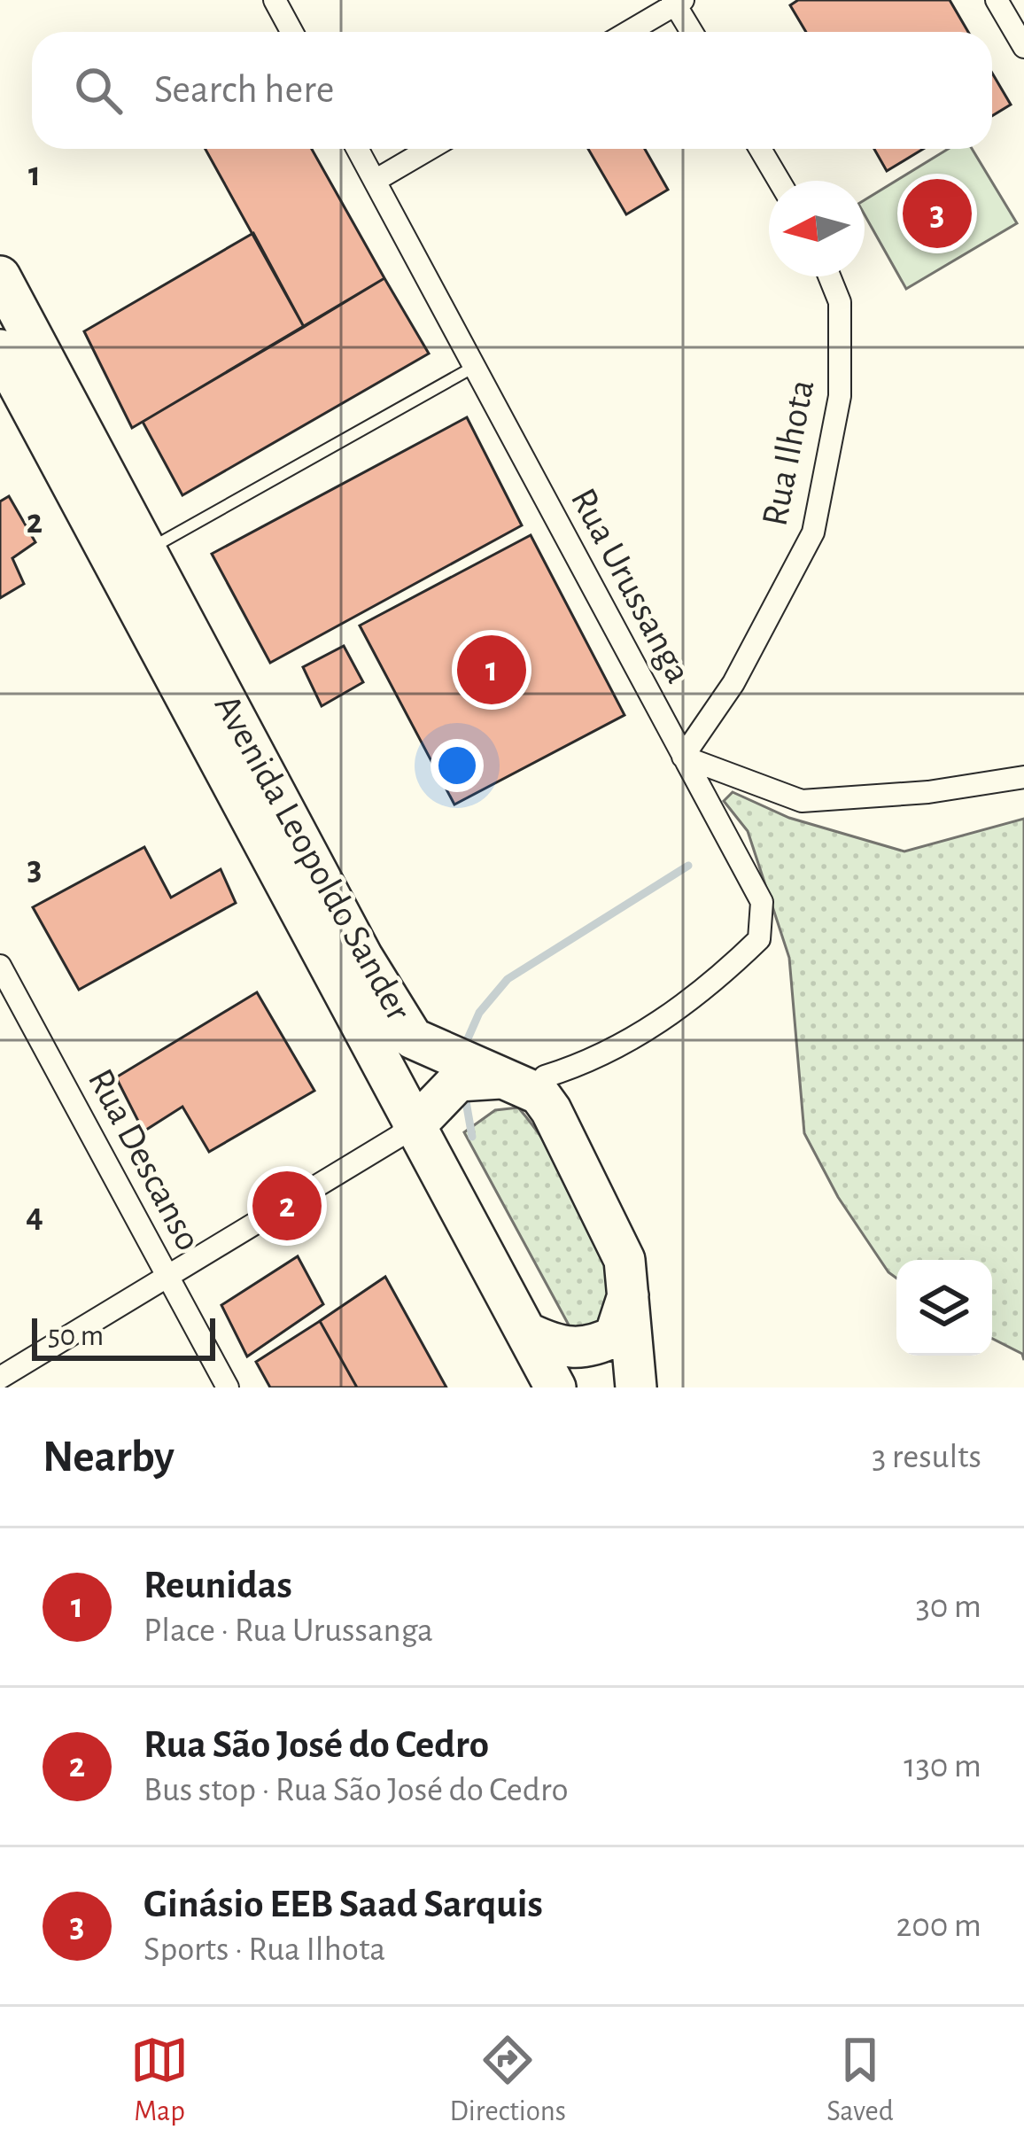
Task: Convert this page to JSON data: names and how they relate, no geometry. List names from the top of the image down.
{
  "streets": {
    "highway": ["Avenida Leopoldo Sander"],
    "street": ["Rua Ilhota", "Rua Urussanga", "Rua Descanso"]
  },
  "crossings": [
    ["Rua Ilhota", "Rua Urussanga"],
    ["Rua Urussanga", "Avenida Leopoldo Sander"]
  ],
  "scale_bar": "50 m",
  "north": "left",
  "page": {
    "search": "Search here",
    "pins": ["3", "1", "2"],
    "scale": "50 m",
    "heading": ["Nearby", "3 results"],
    "list": [
      {
        "mark": "1",
        "name": "Reunidas",
        "note": "Place · Rua Urussanga",
        "value": "30 m"
      },
      {
        "mark": "2",
        "name": "Rua São José do Cedro",
        "note": "Bus stop · Rua São José do Cedro",
        "value": "130 m"
      },
      {
        "mark": "3",
        "name": "Ginásio EEB Saad Sarquis",
        "note": "Sports · Rua Ilhota",
        "value": "200 m"
      }
    ],
    "nav": ["Map", "Directions", "Saved"]
  },
  "grid": {
    "rows": [
      "1",
      "2",
      "3",
      "4"
    ]
  }
}
